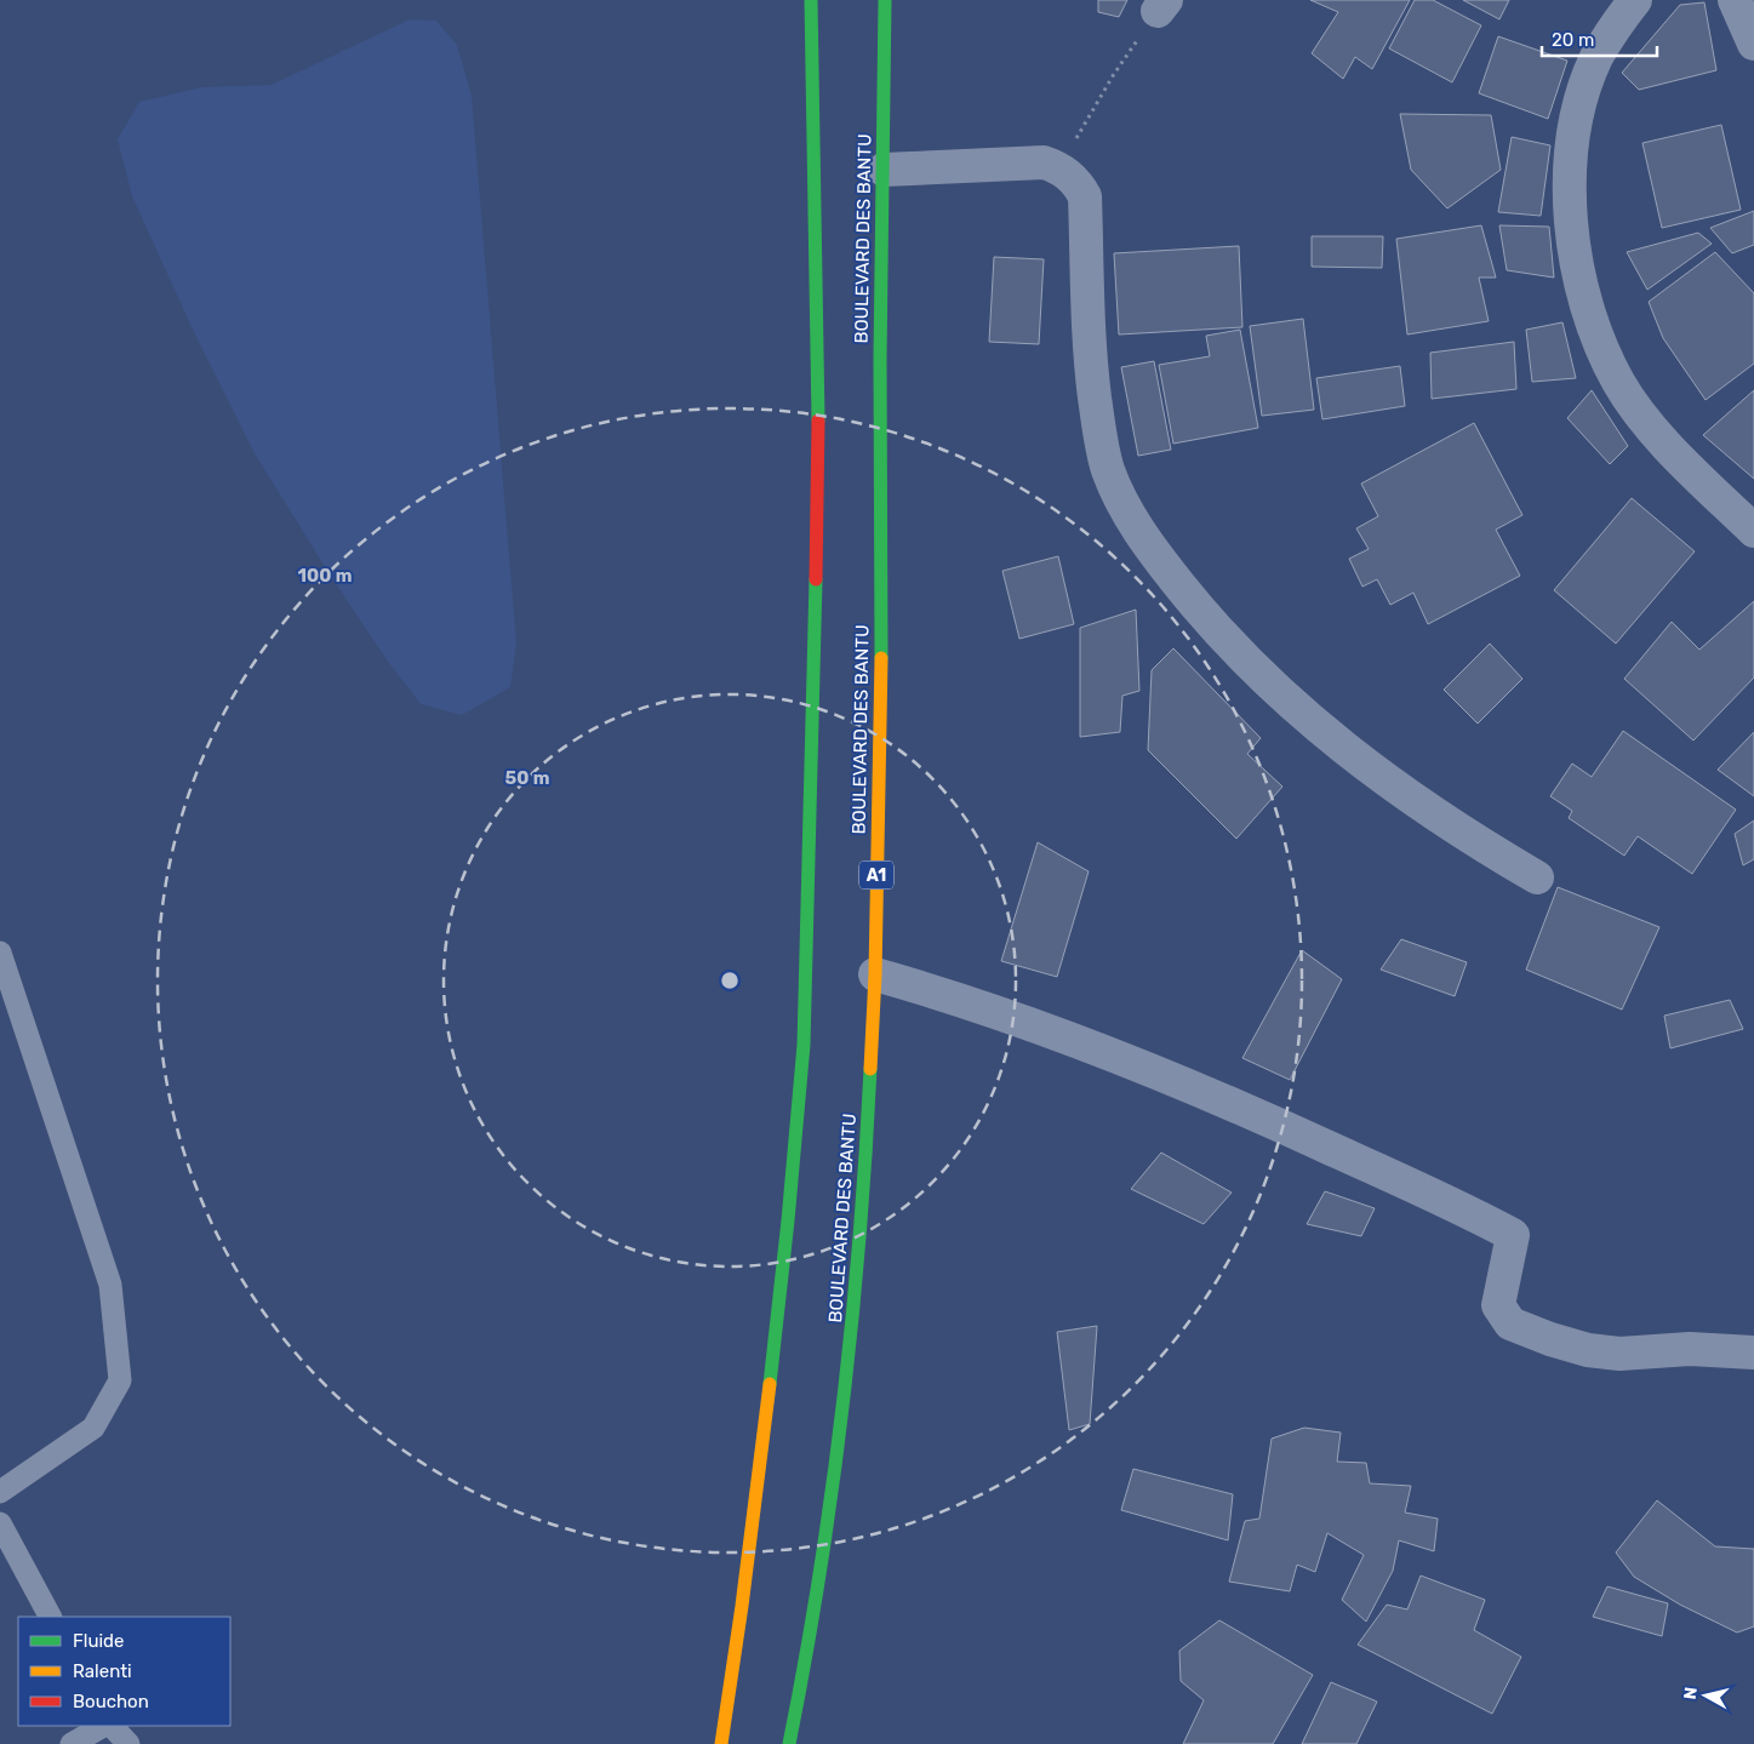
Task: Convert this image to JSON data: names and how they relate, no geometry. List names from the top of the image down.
{
  "streets": {
    "highway": ["BOULEVARD DES BANTU", "A1"]
  },
  "legend": ["Fluide", "Ralenti", "Bouchon"],
  "scale_bar": "20 m",
  "north": "left",
  "rings": ["100 m", "50 m"]
}
